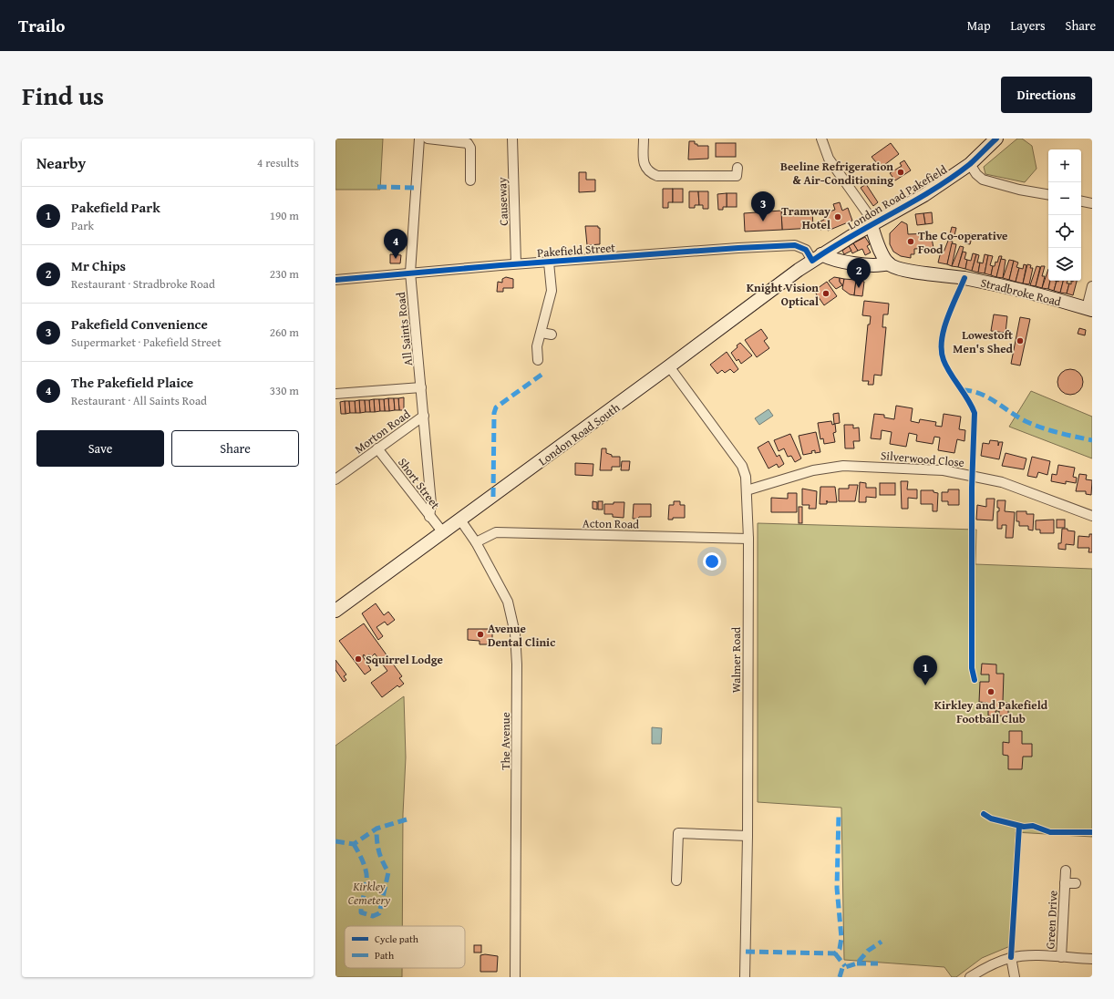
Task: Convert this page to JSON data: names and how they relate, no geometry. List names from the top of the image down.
{
  "streets": {
    "main road": ["London Road Pakefield", "Stradbroke Road", "London Road South"],
    "street": [
      "Causeway",
      "Pakefield Street",
      "All Saints Road",
      "Morton Road",
      "Silverwood Close",
      "Short Street",
      "Acton Road",
      "Walmer Road",
      "The Avenue",
      "Green Drive"
    ]
  },
  "crossings": [
    ["London Road Pakefield", "Pakefield Street"],
    ["London Road Pakefield", "Stradbroke Road"],
    ["London Road Pakefield", "London Road South"],
    ["Causeway", "Pakefield Street"],
    ["Pakefield Street", "Stradbroke Road"],
    ["Pakefield Street", "All Saints Road"],
    ["Pakefield Street", "London Road South"],
    ["Stradbroke Road", "London Road South"],
    ["All Saints Road", "Morton Road"],
    ["All Saints Road", "Short Street"],
    ["Morton Road", "Short Street"],
    ["London Road South", "Short Street"],
    ["London Road South", "Walmer Road"],
    ["London Road South", "The Avenue"],
    ["Silverwood Close", "Walmer Road"],
    ["Acton Road", "Walmer Road"],
    ["Acton Road", "The Avenue"]
  ],
  "parks": ["Kirkley Cemetery"],
  "places": [
    "Beeline Refrigeration & Air-Conditioning",
    "Tramway Hotel",
    "The Co-operative Food",
    "Knight Vision Optical",
    "Lowestoft Men's Shed",
    "Avenue Dental Clinic",
    "Squirrel Lodge",
    "Kirkley and Pakefield Football Club"
  ],
  "legend": ["Cycle path", "Path"],
  "page": {
    "header": "Trailo",
    "nav": ["Map", "Layers", "Share"],
    "title": "Find us",
    "buttons": [
      "Directions",
      ["Save", "Share"]
    ],
    "heading": ["Nearby", "4 results"],
    "map_buttons": ["+", "−"],
    "list": [
      {
        "mark": "1",
        "name": "Pakefield Park",
        "note": "Park",
        "value": "190 m"
      },
      {
        "mark": "2",
        "name": "Mr Chips",
        "note": "Restaurant · Stradbroke Road",
        "value": "230 m"
      },
      {
        "mark": "3",
        "name": "Pakefield Convenience",
        "note": "Supermarket · Pakefield Street",
        "value": "260 m"
      },
      {
        "mark": "4",
        "name": "The Pakefield Plaice",
        "note": "Restaurant · All Saints Road",
        "value": "330 m"
      }
    ],
    "pins": [
      "3",
      "4",
      "2",
      "1"
    ]
  }
}
